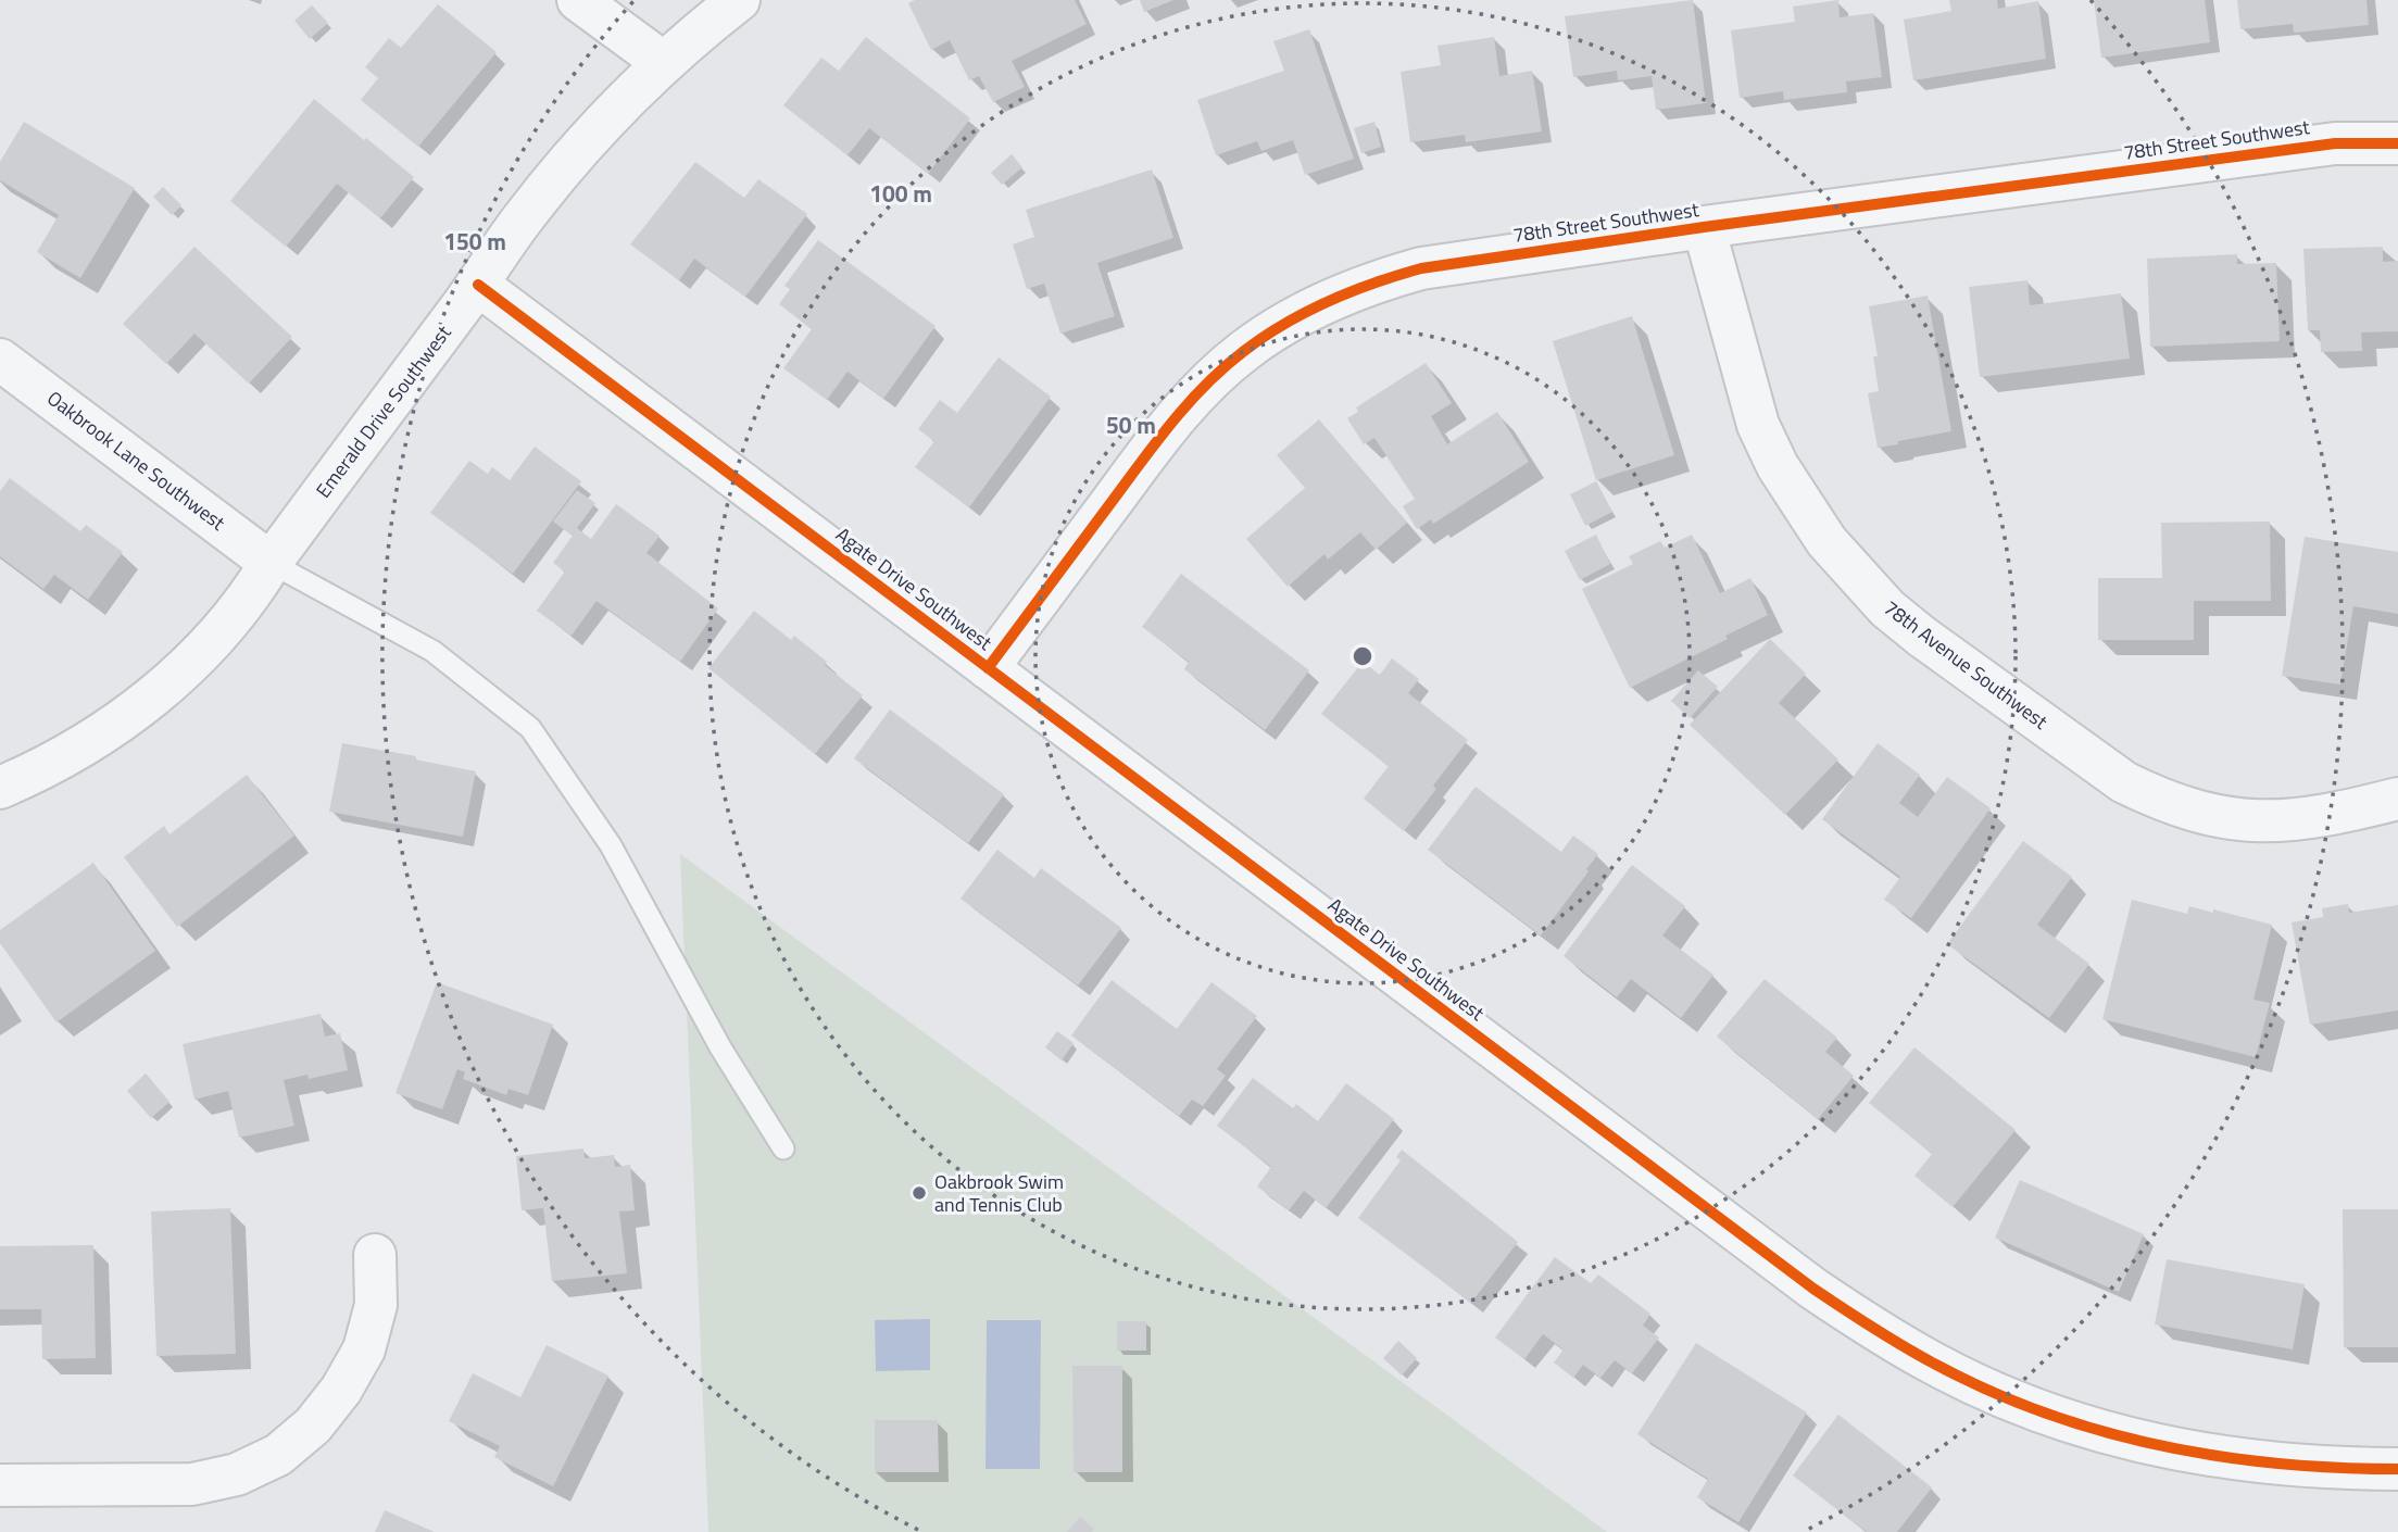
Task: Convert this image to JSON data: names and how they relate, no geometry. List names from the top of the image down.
{
  "streets": {
    "street": [
      "78th Street Southwest",
      "Emerald Drive Southwest",
      "Oakbrook Lane Southwest",
      "Agate Drive Southwest",
      "78th Avenue Southwest"
    ]
  },
  "crossings": [
    ["78th Street Southwest", "Agate Drive Southwest"],
    ["78th Street Southwest", "78th Avenue Southwest"],
    ["Emerald Drive Southwest", "Oakbrook Lane Southwest"],
    ["Emerald Drive Southwest", "Agate Drive Southwest"]
  ],
  "places": ["Oakbrook Swim and Tennis Club"],
  "rings": ["100 m", "150 m", "50 m"]
}
